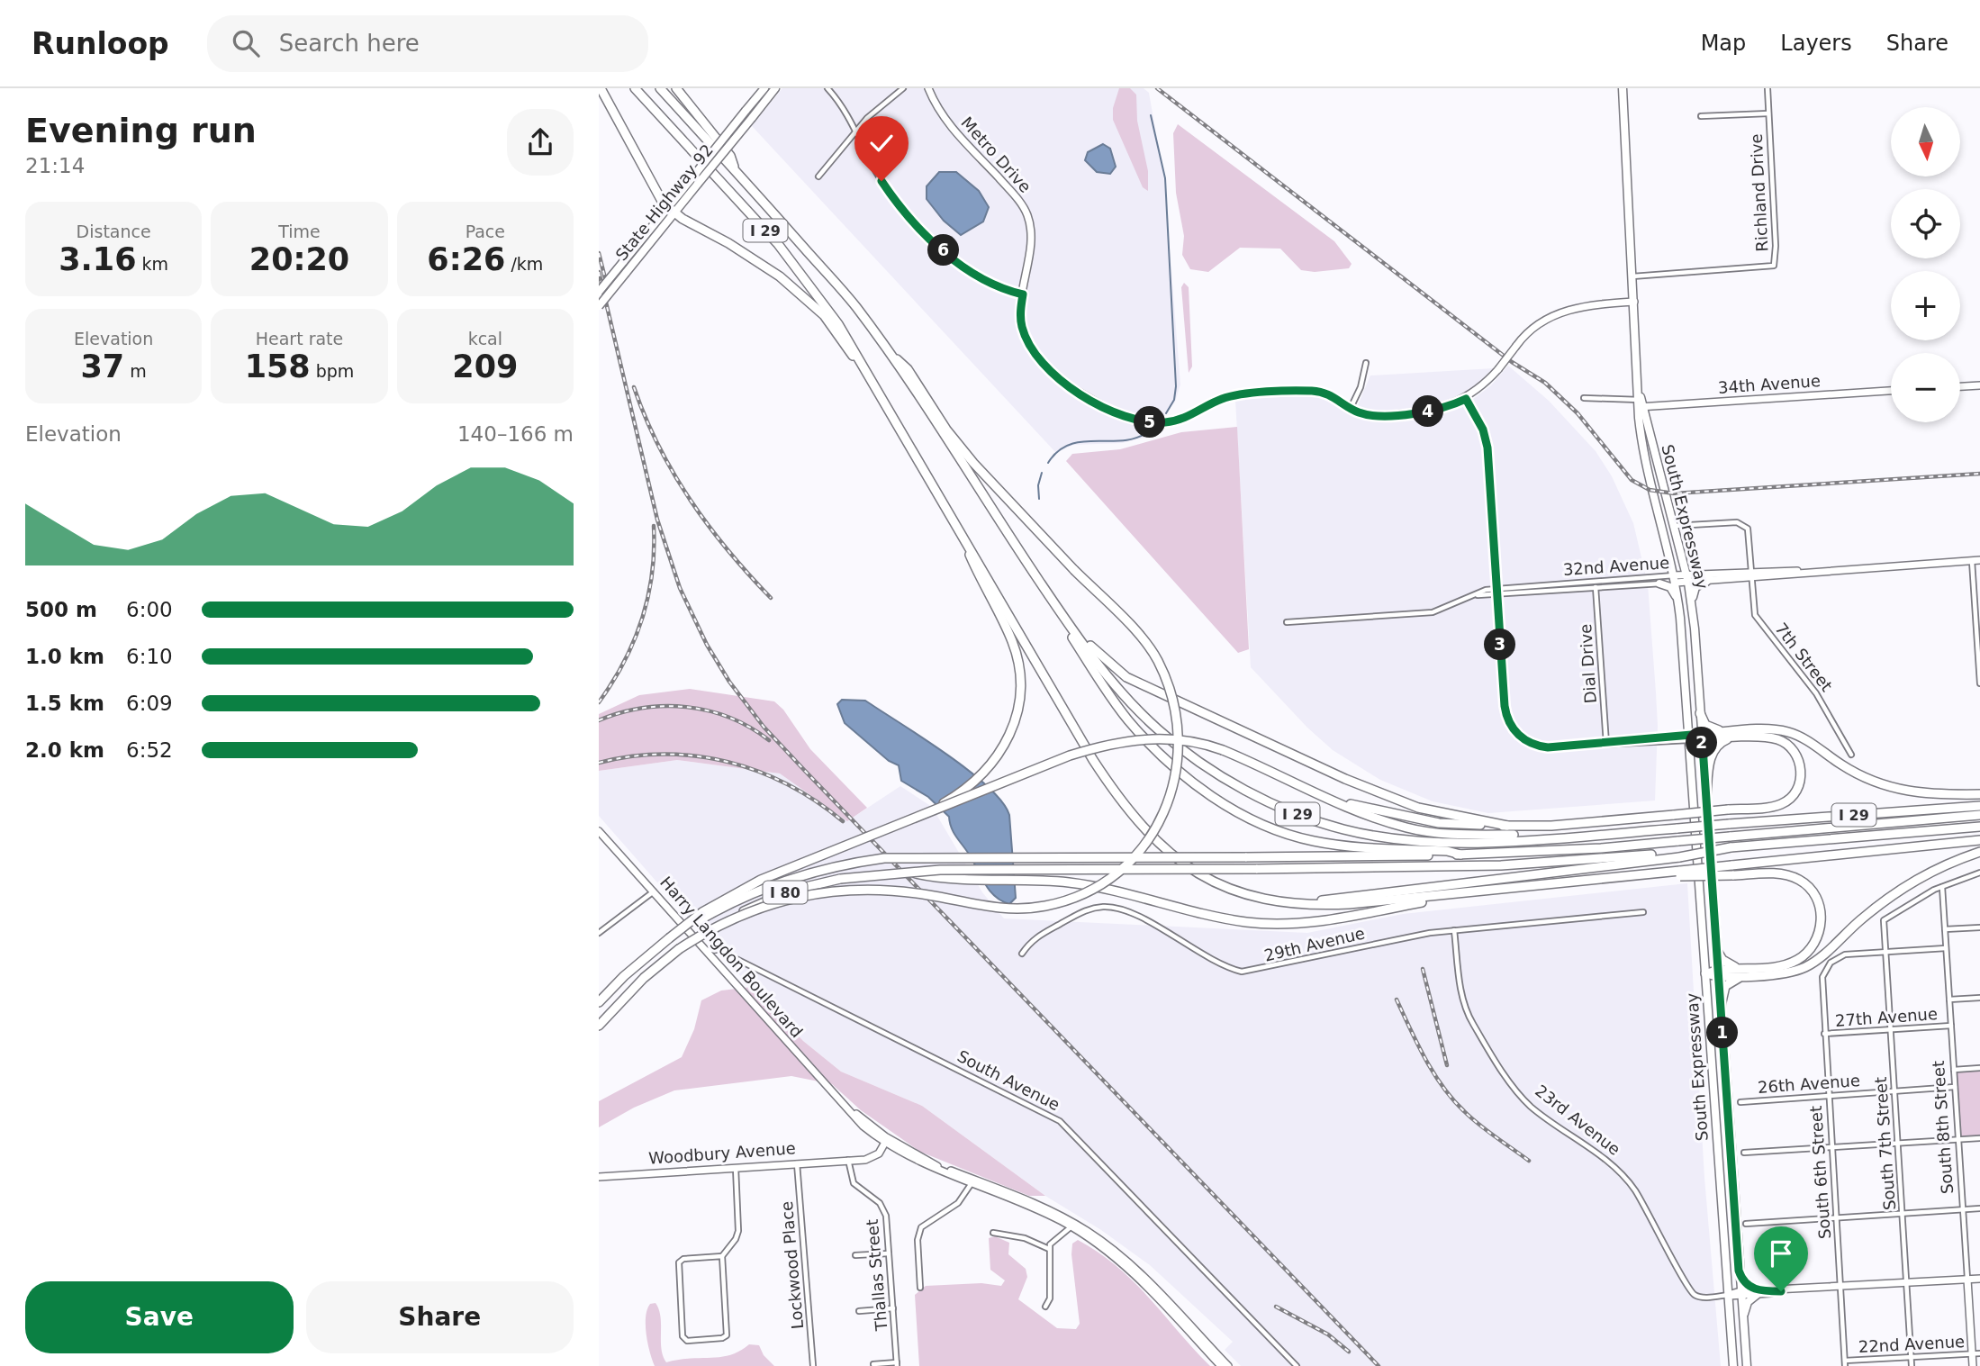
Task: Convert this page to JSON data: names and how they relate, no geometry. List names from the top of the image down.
{
  "streets": {
    "highway": ["I 29", "I 80"],
    "main road": [
      "Metro Drive",
      "State Highway 92",
      "34th Avenue",
      "South Expressway",
      "32nd Avenue",
      "Harry Langdon Boulevard",
      "23rd Avenue",
      "South 8th Street",
      "Woodbury Avenue"
    ],
    "street": [
      "Richland Drive",
      "7th Street",
      "Dial Drive",
      "29th Avenue",
      "27th Avenue",
      "South Avenue",
      "26th Avenue",
      "South 7th Street",
      "South 6th Street",
      "Lockwood Place",
      "Thallas Street",
      "22nd Avenue"
    ]
  },
  "crossings": [
    ["Richland Drive", "South Expressway"],
    ["34th Avenue", "South Expressway"],
    ["South Expressway", "32nd Avenue"],
    ["South Expressway", "7th Street"],
    ["South Expressway", "23rd Avenue"],
    ["32nd Avenue", "7th Street"],
    ["32nd Avenue", "Dial Drive"],
    ["29th Avenue", "23rd Avenue"],
    ["Harry Langdon Boulevard", "South Avenue"],
    ["Harry Langdon Boulevard", "Woodbury Avenue"],
    ["27th Avenue", "South 8th Street"],
    ["27th Avenue", "South 7th Street"],
    ["27th Avenue", "South 6th Street"],
    ["26th Avenue", "South 8th Street"],
    ["26th Avenue", "South 7th Street"],
    ["26th Avenue", "South 6th Street"],
    ["23rd Avenue", "South 8th Street"],
    ["23rd Avenue", "South 7th Street"],
    ["23rd Avenue", "South 6th Street"],
    ["South 8th Street", "South 7th Street"],
    ["South 8th Street", "22nd Avenue"],
    ["South 7th Street", "South 6th Street"],
    ["South 7th Street", "22nd Avenue"],
    ["Woodbury Avenue", "Lockwood Place"],
    ["Woodbury Avenue", "Thallas Street"],
    ["South 6th Street", "22nd Avenue"]
  ],
  "north": "bottom",
  "page": {
    "header": "Runloop",
    "search": "Search here",
    "nav": ["Map", "Layers", "Share"],
    "heading": ["Evening run", "21:14"],
    "map_buttons": ["+", "−"],
    "stats": [
      ["Distance", "3.16 km"],
      ["Time", "20:20"],
      ["Pace", "6:26 /km"],
      ["Elevation", "37 m"],
      ["Heart rate", "158 bpm"],
      ["kcal", "209"]
    ],
    "pins": [
      "6",
      "4",
      "5",
      "3",
      "2",
      "1"
    ],
    "chart": ["Elevation", "140–166 m"],
    "list": [
      {
        "name": "500 m",
        "note": "6:00"
      },
      {
        "name": "1.0 km",
        "note": "6:10"
      },
      {
        "name": "1.5 km",
        "note": "6:09"
      },
      {
        "name": "2.0 km",
        "note": "6:52"
      }
    ],
    "buttons": ["Save", "Share"]
  }
}
